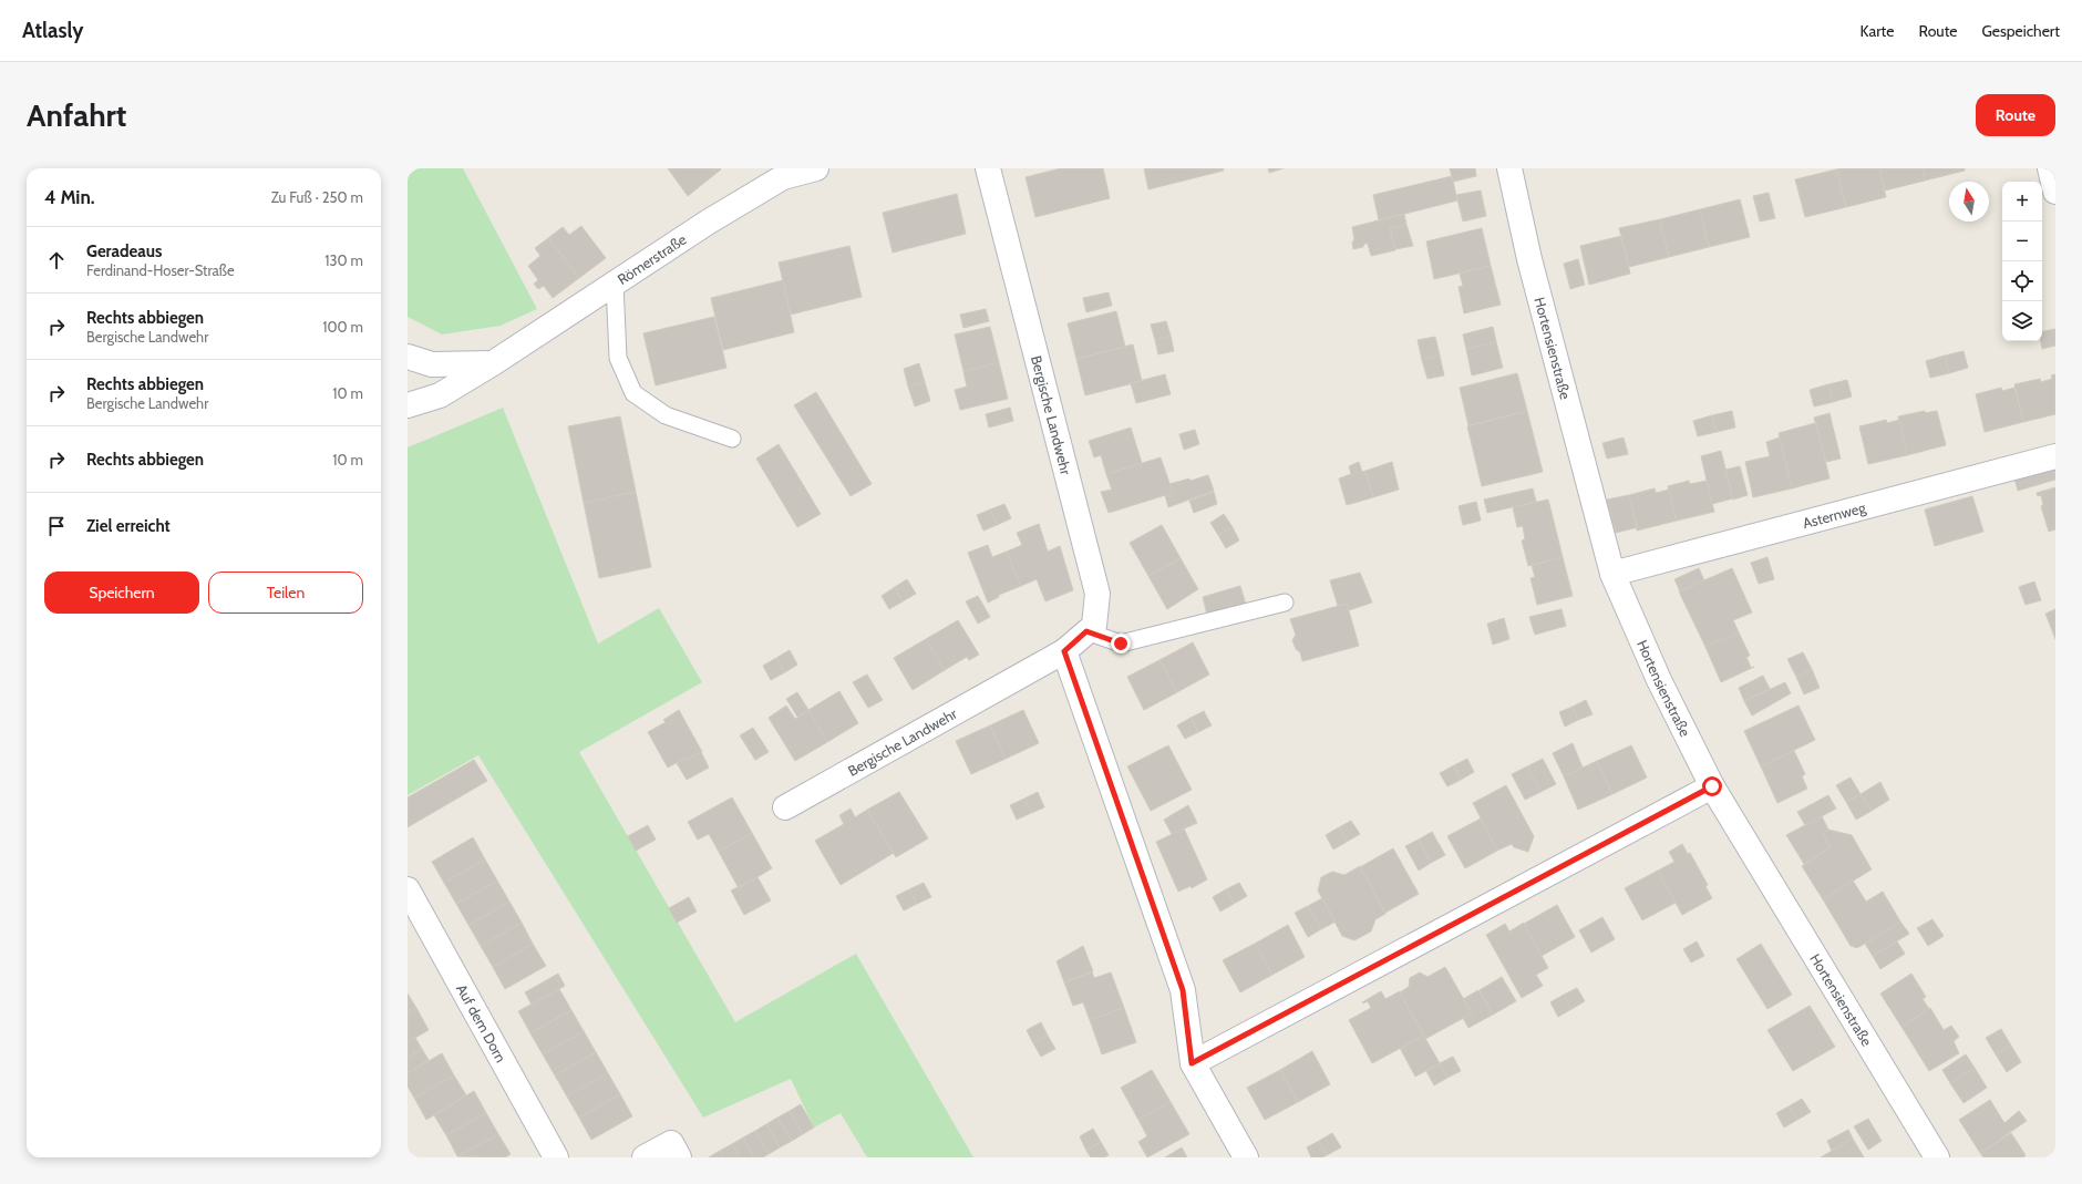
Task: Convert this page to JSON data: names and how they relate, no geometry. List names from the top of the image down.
{
  "streets": {
    "street": [
      "Römerstraße",
      "Hortensienstraße",
      "Bergische Landwehr",
      "Asternweg",
      "Auf dem Dorn"
    ]
  },
  "crossings": [
    ["Hortensienstraße", "Asternweg"]
  ],
  "north": "top",
  "page": {
    "header": "Atlasly",
    "nav": ["Karte", "Route", "Gespeichert"],
    "buttons": [
      "Route",
      ["Speichern", "Teilen"]
    ],
    "title": "Anfahrt",
    "heading": ["4 Min.", "Zu Fuß · 250 m"],
    "map_buttons": ["+", "−"],
    "list": [
      ["Geradeaus", "Ferdinand-Hoser-Straße", "130 m"],
      ["Rechts abbiegen", "Bergische Landwehr", "100 m"],
      ["Rechts abbiegen", "Bergische Landwehr", "10 m"],
      ["Rechts abbiegen", "10 m"],
      "Ziel erreicht"
    ]
  }
}
